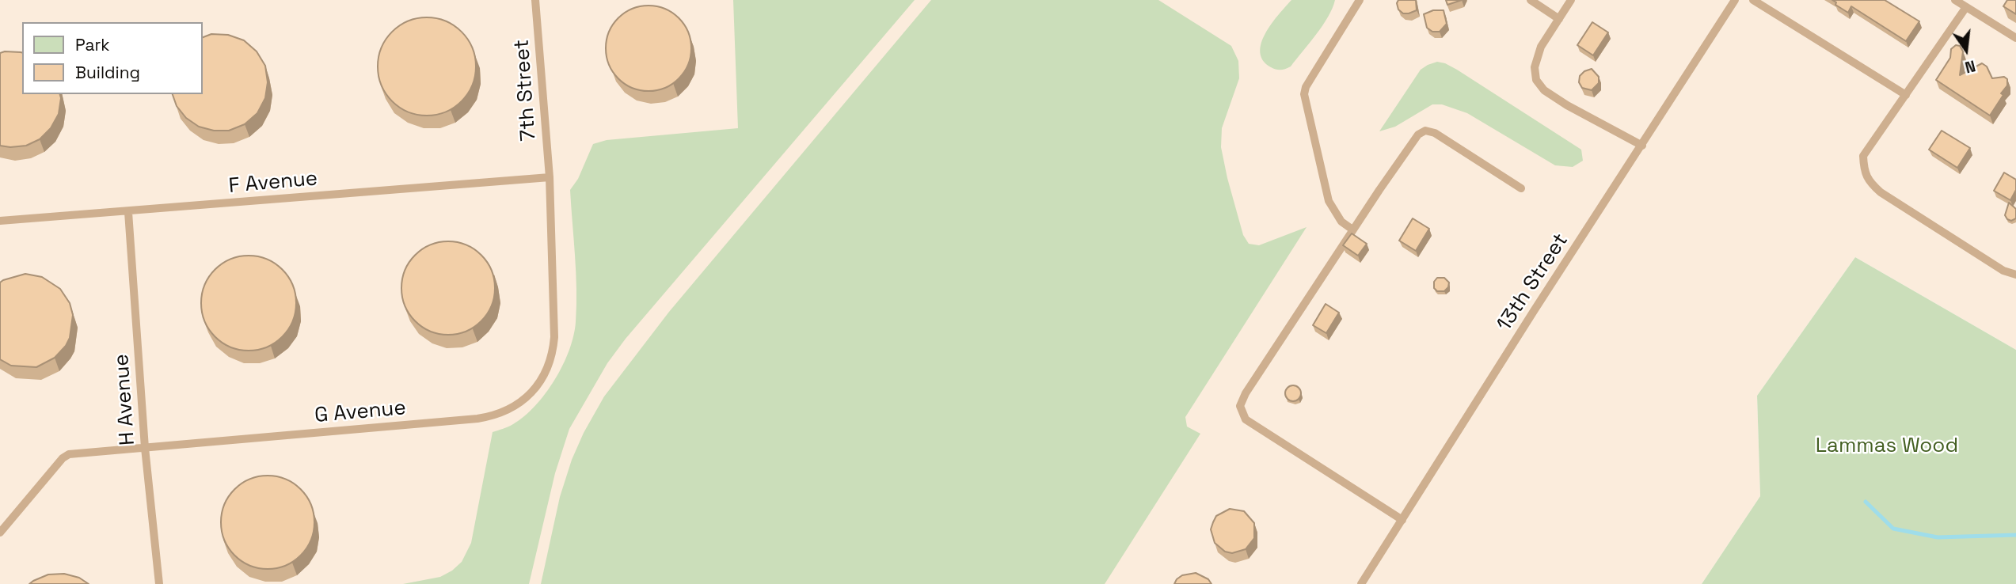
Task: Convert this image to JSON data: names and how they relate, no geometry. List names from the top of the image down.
{
  "streets": {
    "lane": [
      "7th Street",
      "F Avenue",
      "13th Street",
      "H Avenue",
      "G Avenue"
    ]
  },
  "crossings": [
    ["7th Street", "F Avenue"],
    ["7th Street", "G Avenue"],
    ["F Avenue", "H Avenue"],
    ["F Avenue", "G Avenue"],
    ["H Avenue", "G Avenue"]
  ],
  "parks": ["Lammas Wood"],
  "legend": ["Park", "Building"],
  "north": "bottom"
}
